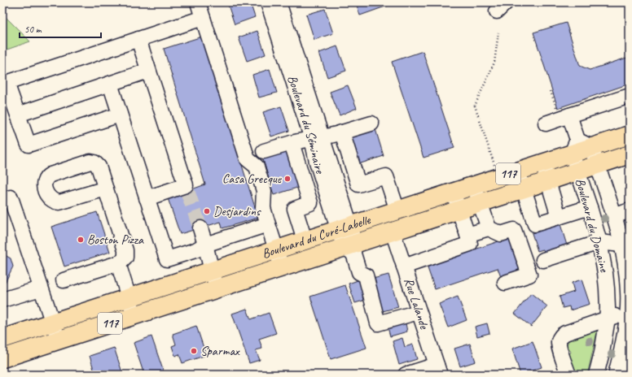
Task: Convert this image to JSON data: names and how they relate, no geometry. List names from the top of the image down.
{
  "streets": {
    "main road": ["117", "Boulevard du Curé-Labelle"],
    "street": ["Boulevard du Séminaire", "Boulevard du Domaine", "Rue Lalande"]
  },
  "crossings": [
    ["Boulevard du Séminaire", "Boulevard du Curé-Labelle"],
    ["Boulevard du Séminaire", "Rue Lalande"],
    ["Boulevard du Domaine", "Boulevard du Curé-Labelle"],
    ["Boulevard du Curé-Labelle", "Rue Lalande"]
  ],
  "places": [
    "Casa Grecque",
    "Desjardins",
    "Boston Pizza",
    "Sparmax"
  ],
  "scale_bar": "50 m"
}
